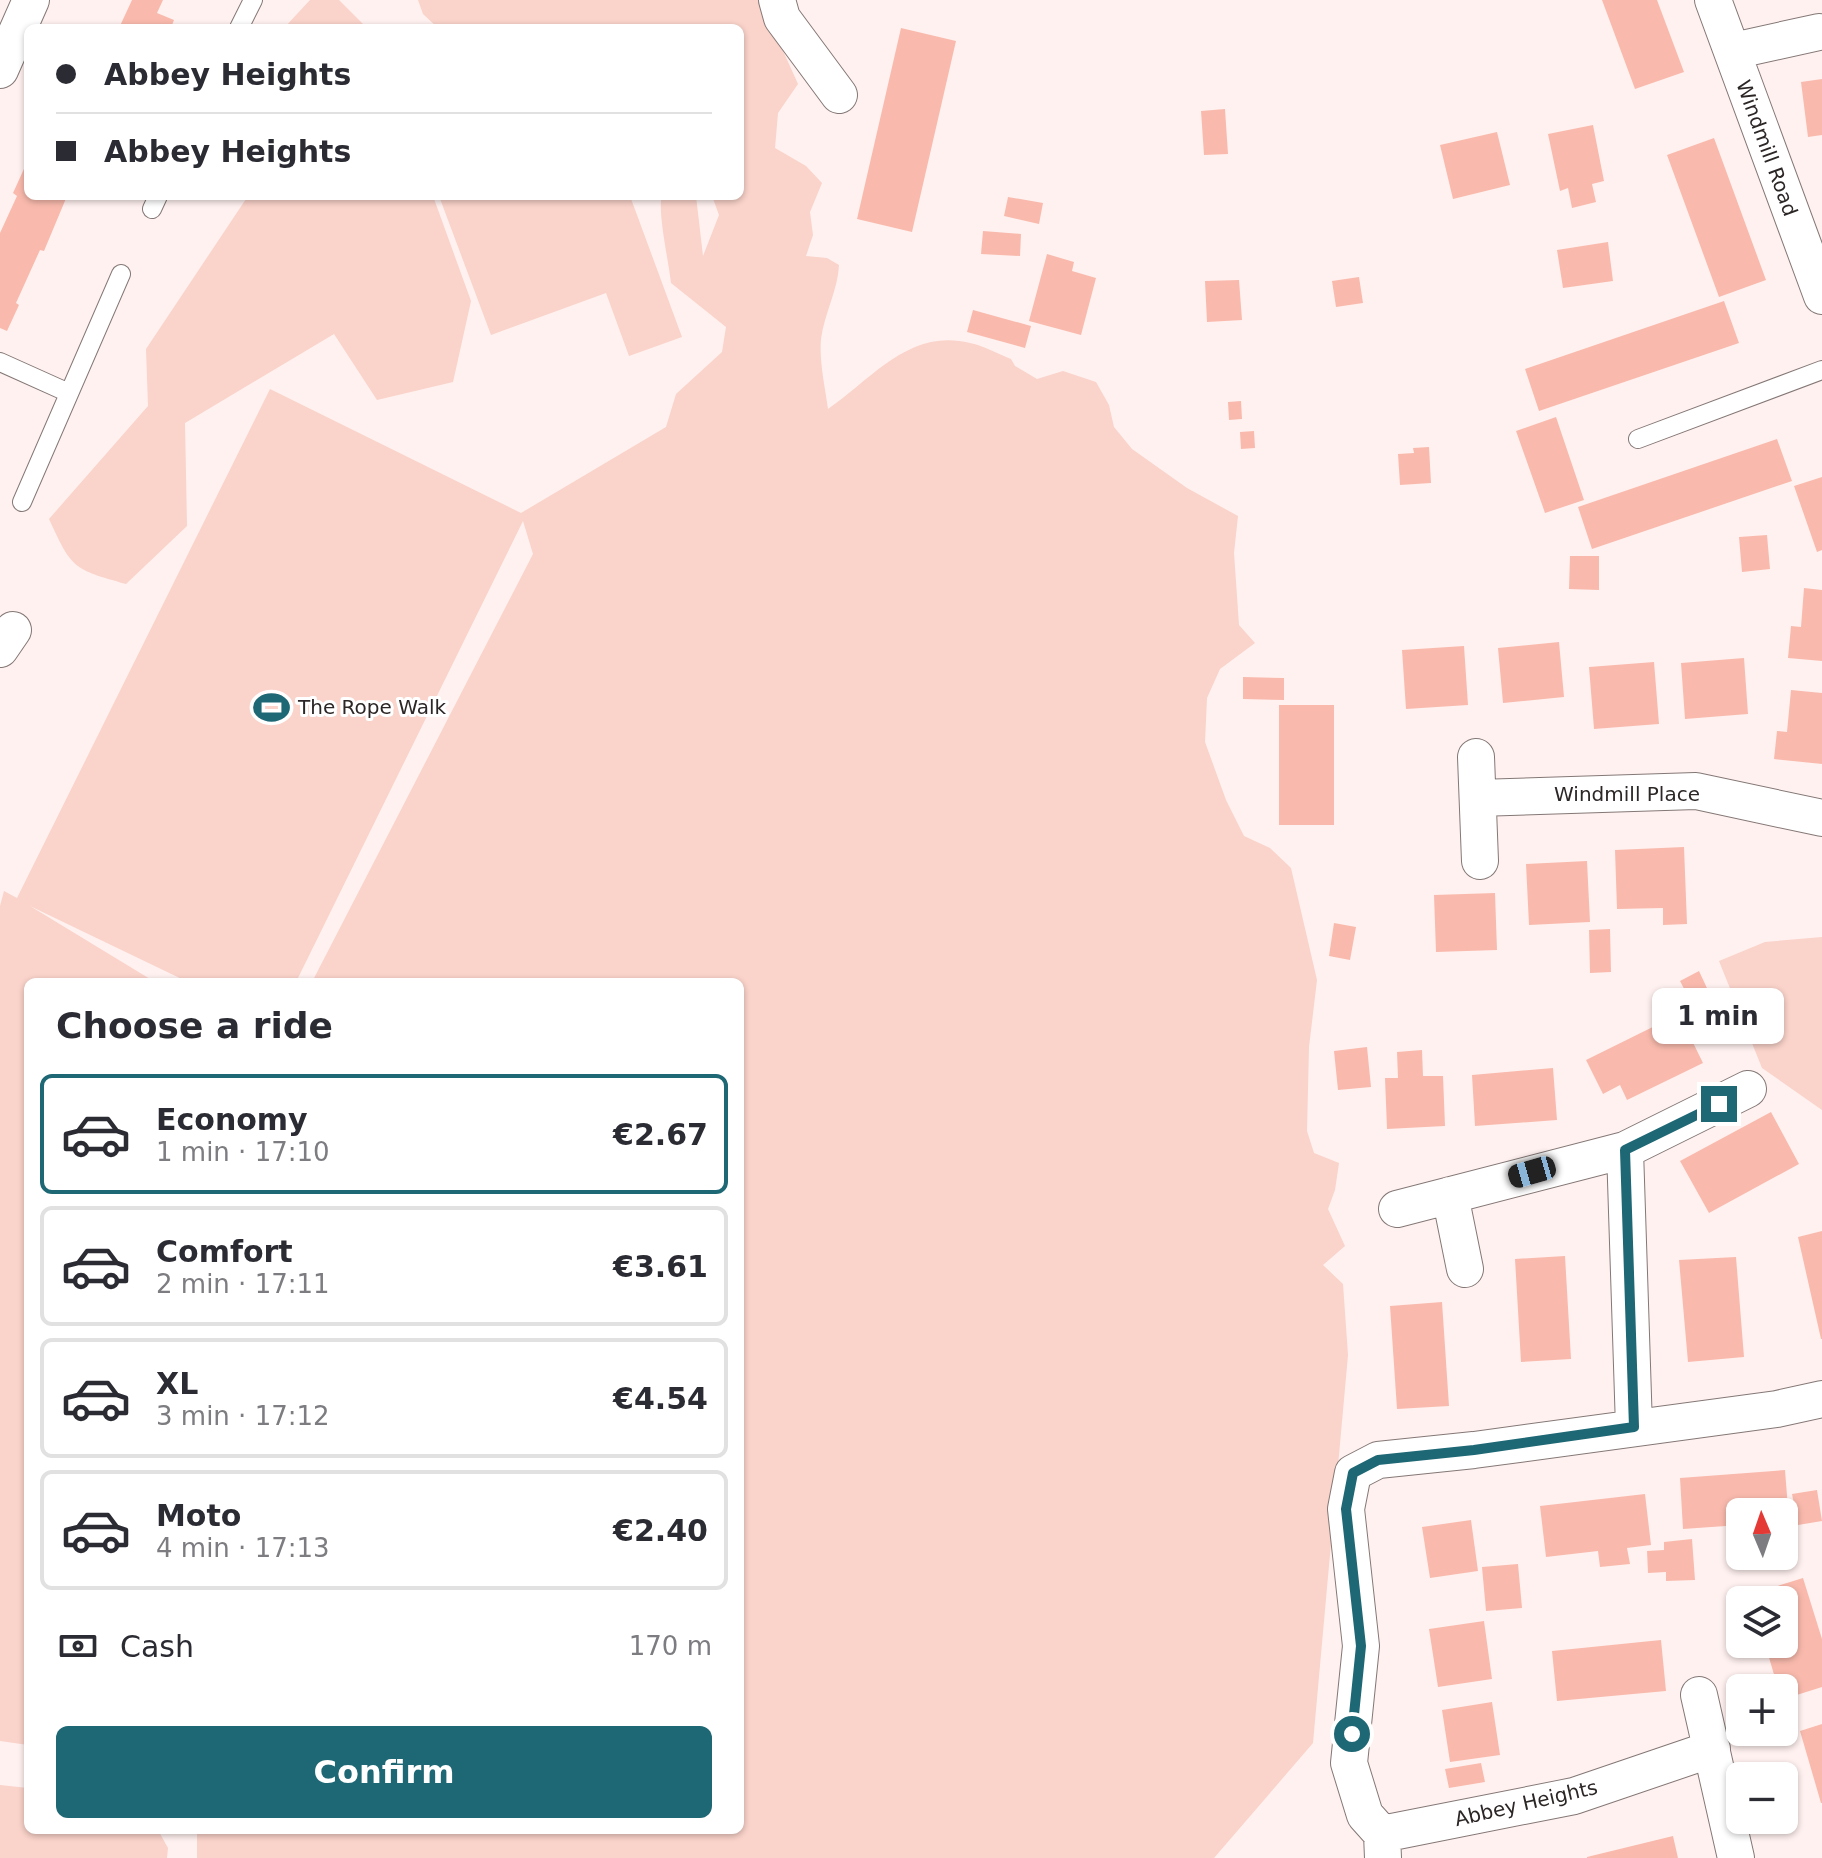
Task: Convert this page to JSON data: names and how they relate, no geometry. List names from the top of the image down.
{
  "streets": {
    "street": ["Windmill Road", "Windmill Place", "Abbey Heights"]
  },
  "places": {
    "sports": ["The Rope Walk"]
  },
  "north": "top",
  "page": {
    "banner": ["Abbey Heights", "Abbey Heights"],
    "heading": "Choose a ride",
    "bubble": "1 min",
    "list": [
      {
        "name": "Economy",
        "note": "1 min · 17:10",
        "value": "€2.67"
      },
      {
        "name": "Comfort",
        "note": "2 min · 17:11",
        "value": "€3.61"
      },
      {
        "name": "XL",
        "note": "3 min · 17:12",
        "value": "€4.54"
      },
      {
        "name": "Moto",
        "note": "4 min · 17:13",
        "value": "€2.40"
      }
    ],
    "map_buttons": ["+", "−"],
    "pay": ["Cash", "170 m"],
    "buttons": "Confirm"
  }
}
